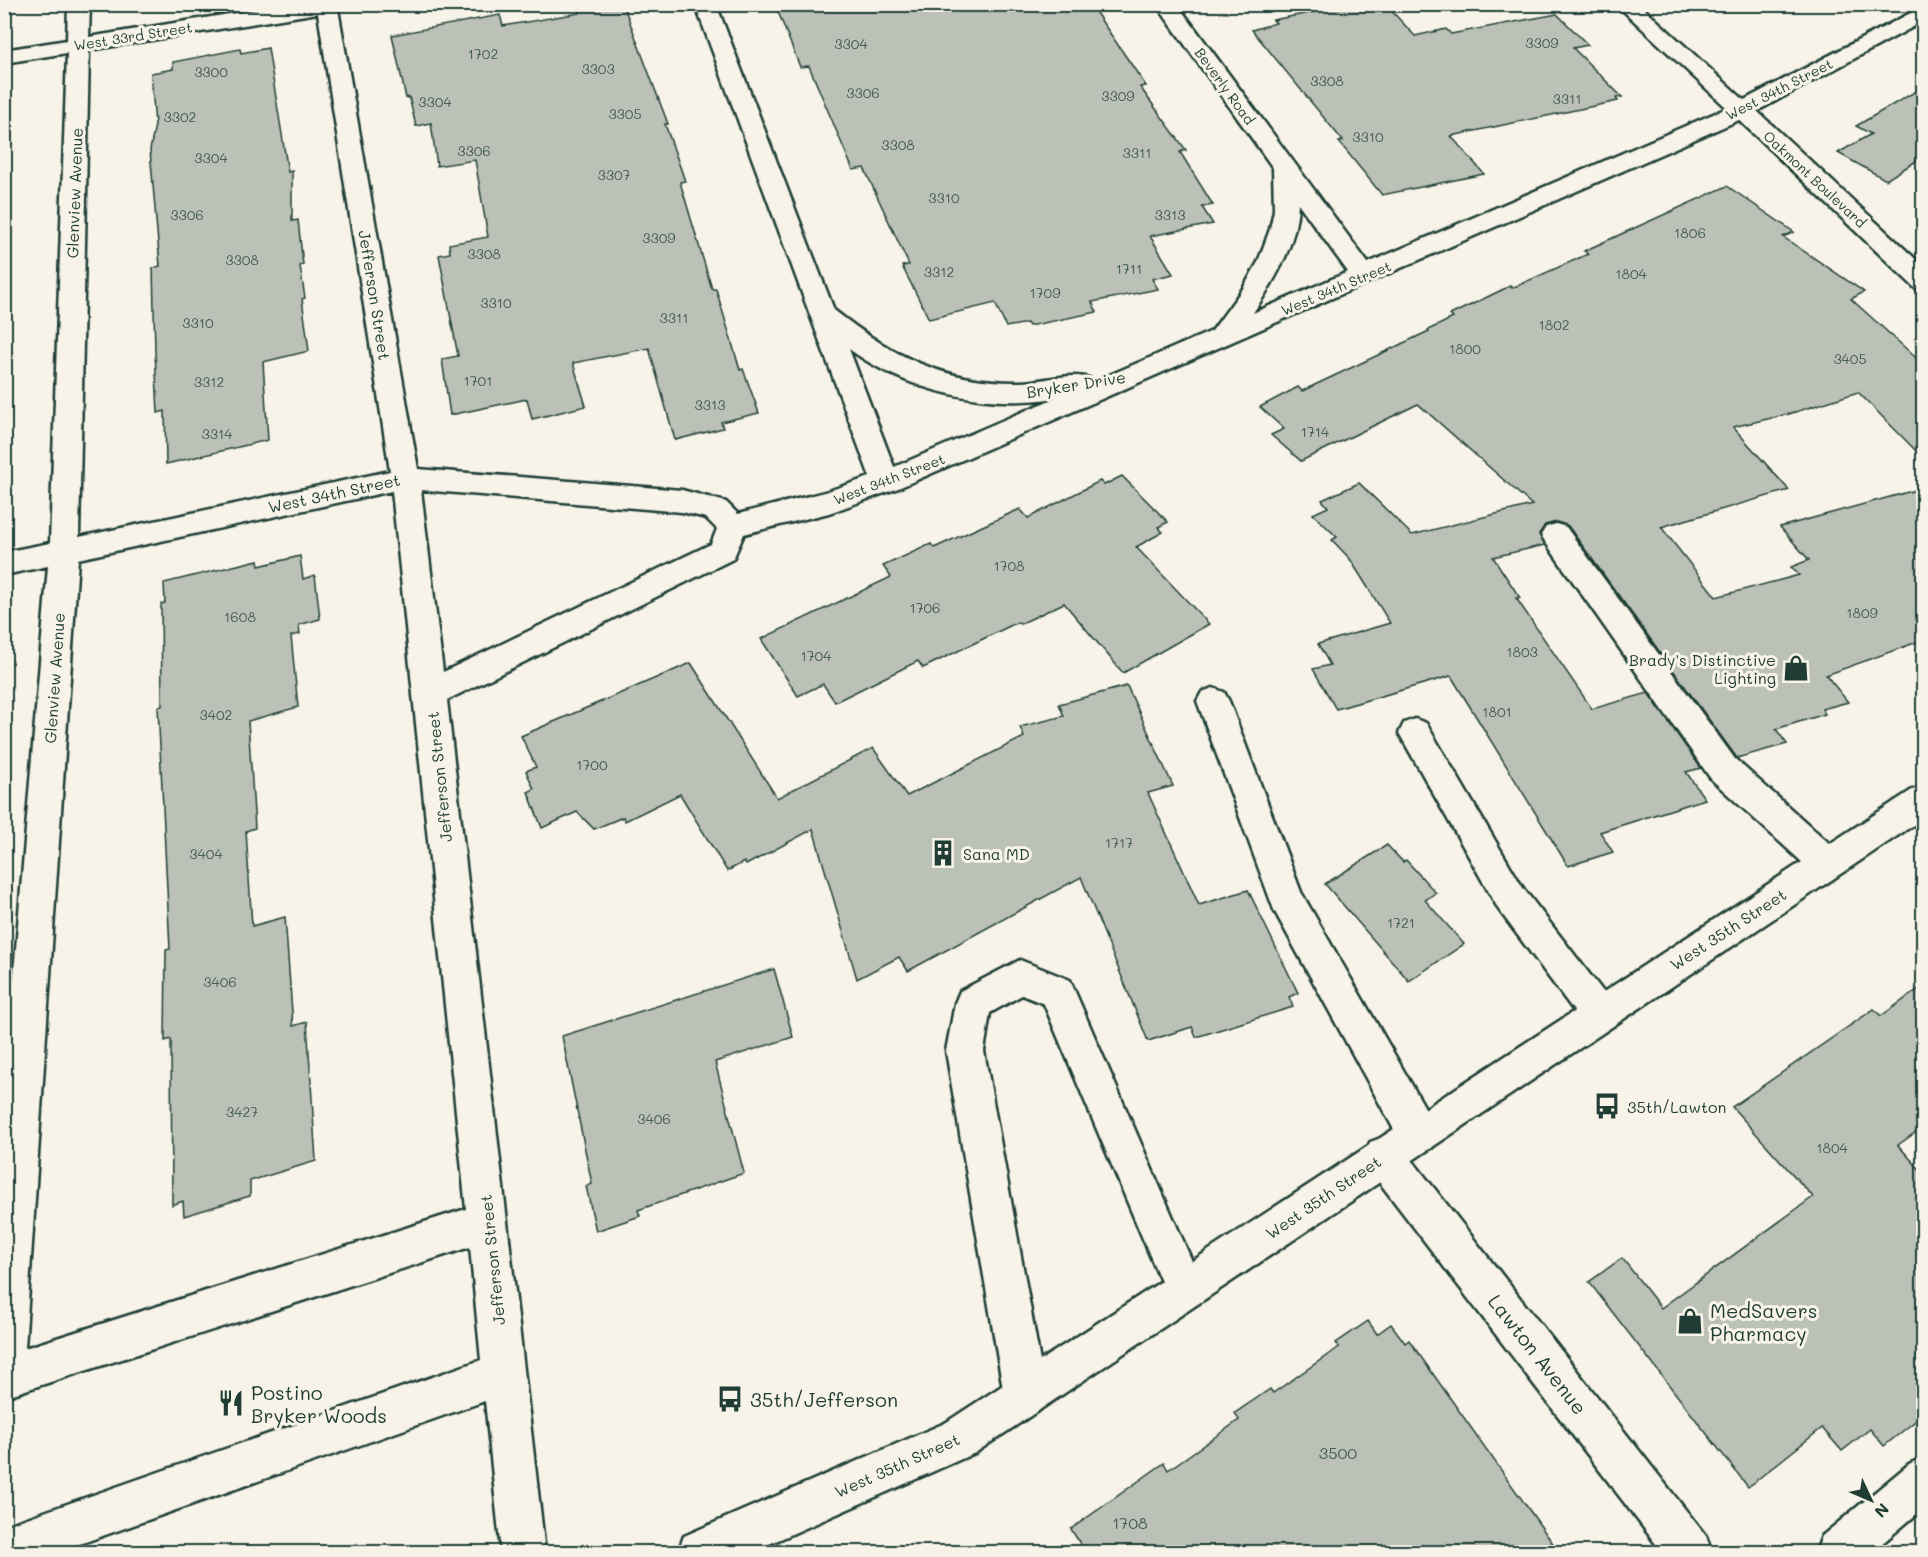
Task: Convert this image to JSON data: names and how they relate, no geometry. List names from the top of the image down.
{
  "streets": {
    "street": [
      "West 33rd Street",
      "Beverly Road",
      "West 34th Street",
      "Oakmont Boulevard",
      "Glenview Avenue",
      "Jefferson Street",
      "Bryker Drive",
      "West 35th Street",
      "Lawton Avenue"
    ]
  },
  "crossings": [
    ["West 33rd Street", "Glenview Avenue"],
    ["West 33rd Street", "Jefferson Street"],
    ["Beverly Road", "West 34th Street"],
    ["West 34th Street", "Oakmont Boulevard"],
    ["West 34th Street", "Glenview Avenue"],
    ["West 34th Street", "Jefferson Street"],
    ["West 34th Street", "Bryker Drive"],
    ["West 35th Street", "Lawton Avenue"]
  ],
  "places": {
    "shop": ["Brady's Distinctive Lighting", "MedSavers Pharmacy"],
    "building": ["Sana MD"],
    "bus stop": ["35th/Lawton", "35th/Jefferson"],
    "restaurant": ["Postino Bryker Woods"]
  },
  "house_numbers": [
    "3309",
    "3304",
    "1702",
    "3303",
    "3300",
    "3308",
    "3306",
    "3309",
    "3311",
    "3304",
    "3305",
    "3302",
    "3310",
    "3308",
    "3306",
    "3311",
    "3304",
    "3307",
    "3310",
    "3306",
    "3313",
    "1806",
    "3309",
    "3308",
    "3308",
    "1711",
    "3312",
    "1804",
    "1709",
    "3310",
    "3311",
    "3310",
    "1802",
    "1800",
    "3405",
    "1701",
    "3312",
    "3313",
    "1714",
    "3314",
    "1708",
    "1706",
    "1809",
    "1608",
    "1803",
    "1704",
    "1801",
    "3402",
    "1700",
    "1717",
    "3404",
    "1721",
    "3406",
    "3427",
    "3406",
    "1804",
    "3500",
    "1708"
  ],
  "north": "bottom right"
}
